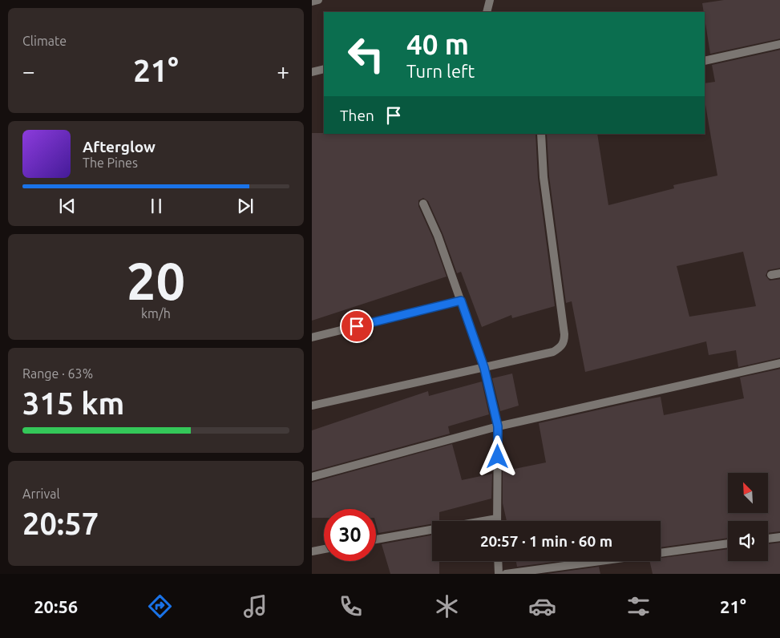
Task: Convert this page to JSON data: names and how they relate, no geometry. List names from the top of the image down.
{
  "north": "top left",
  "page": {
    "tile": [
      "Climate",
      ["20", "km/h"],
      ["Range · 63%", "315 km"],
      ["Arrival", "20:57"]
    ],
    "turn": ["40 m", "Turn left"],
    "heat": ["−", "21°", "+"],
    "then": "Then",
    "song": ["Afterglow", "The Pines"],
    "limit": "30",
    "trip": "20:57 · 1 min · 60 m",
    "tabs": ["20:56", "21°"]
  }
}
